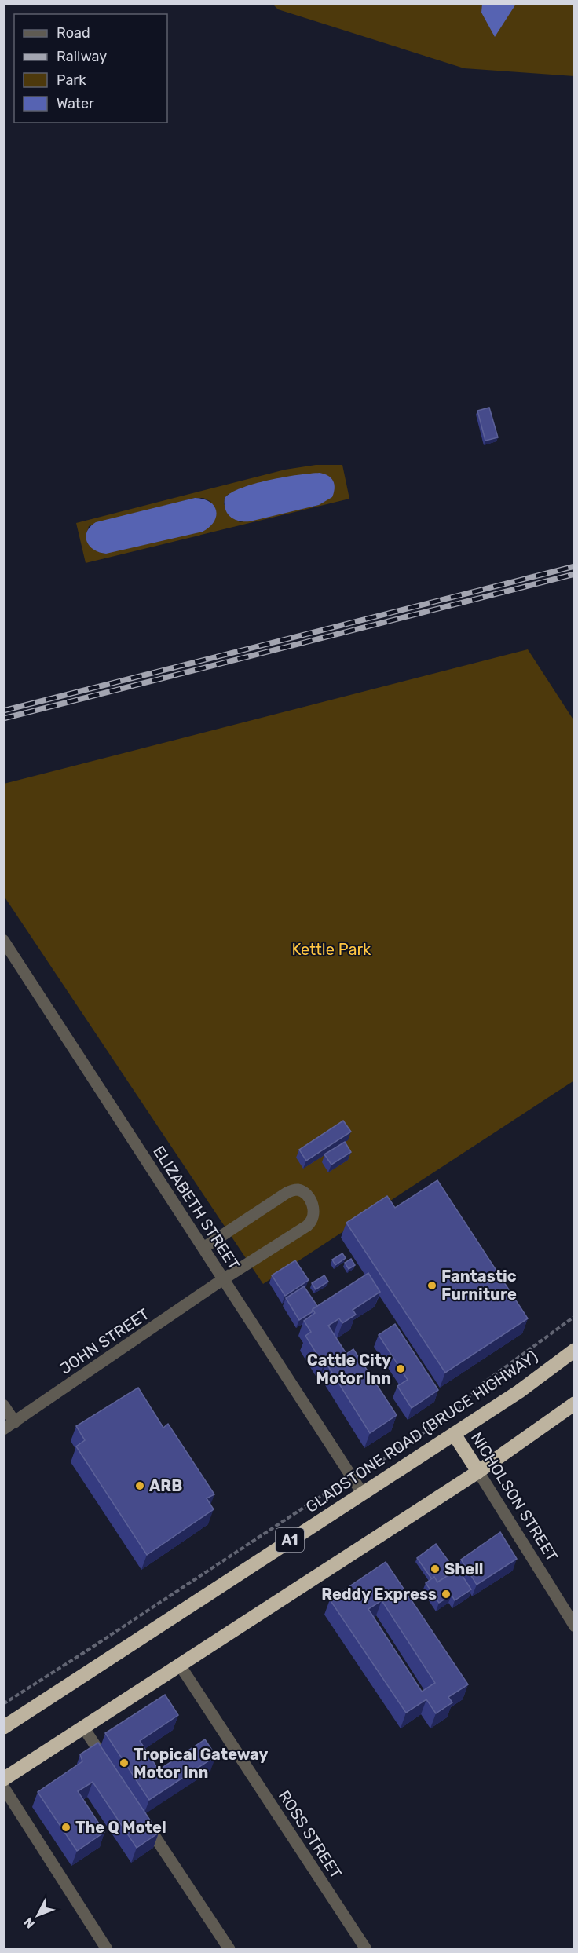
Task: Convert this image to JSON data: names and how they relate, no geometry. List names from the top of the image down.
{
  "streets": {
    "highway": ["GLADSTONE ROAD (BRUCE HIGHWAY)", "NICHOLSON STREET", "A1"],
    "street": ["ELIZABETH STREET", "JOHN STREET", "ROSS STREET"]
  },
  "crossings": [
    ["ELIZABETH STREET", "JOHN STREET"],
    ["ELIZABETH STREET", "GLADSTONE ROAD (BRUCE HIGHWAY)"],
    ["GLADSTONE ROAD (BRUCE HIGHWAY)", "NICHOLSON STREET"]
  ],
  "parks": ["Kettle Park"],
  "places": [
    "Fantastic Furniture",
    "Cattle City Motor Inn",
    "ARB",
    "Shell",
    "Reddy Express",
    "Tropical Gateway Motor Inn",
    "The Q Motel"
  ],
  "legend": [
    "Road",
    "Railway",
    "Park",
    "Water"
  ],
  "north": "bottom left"
}
